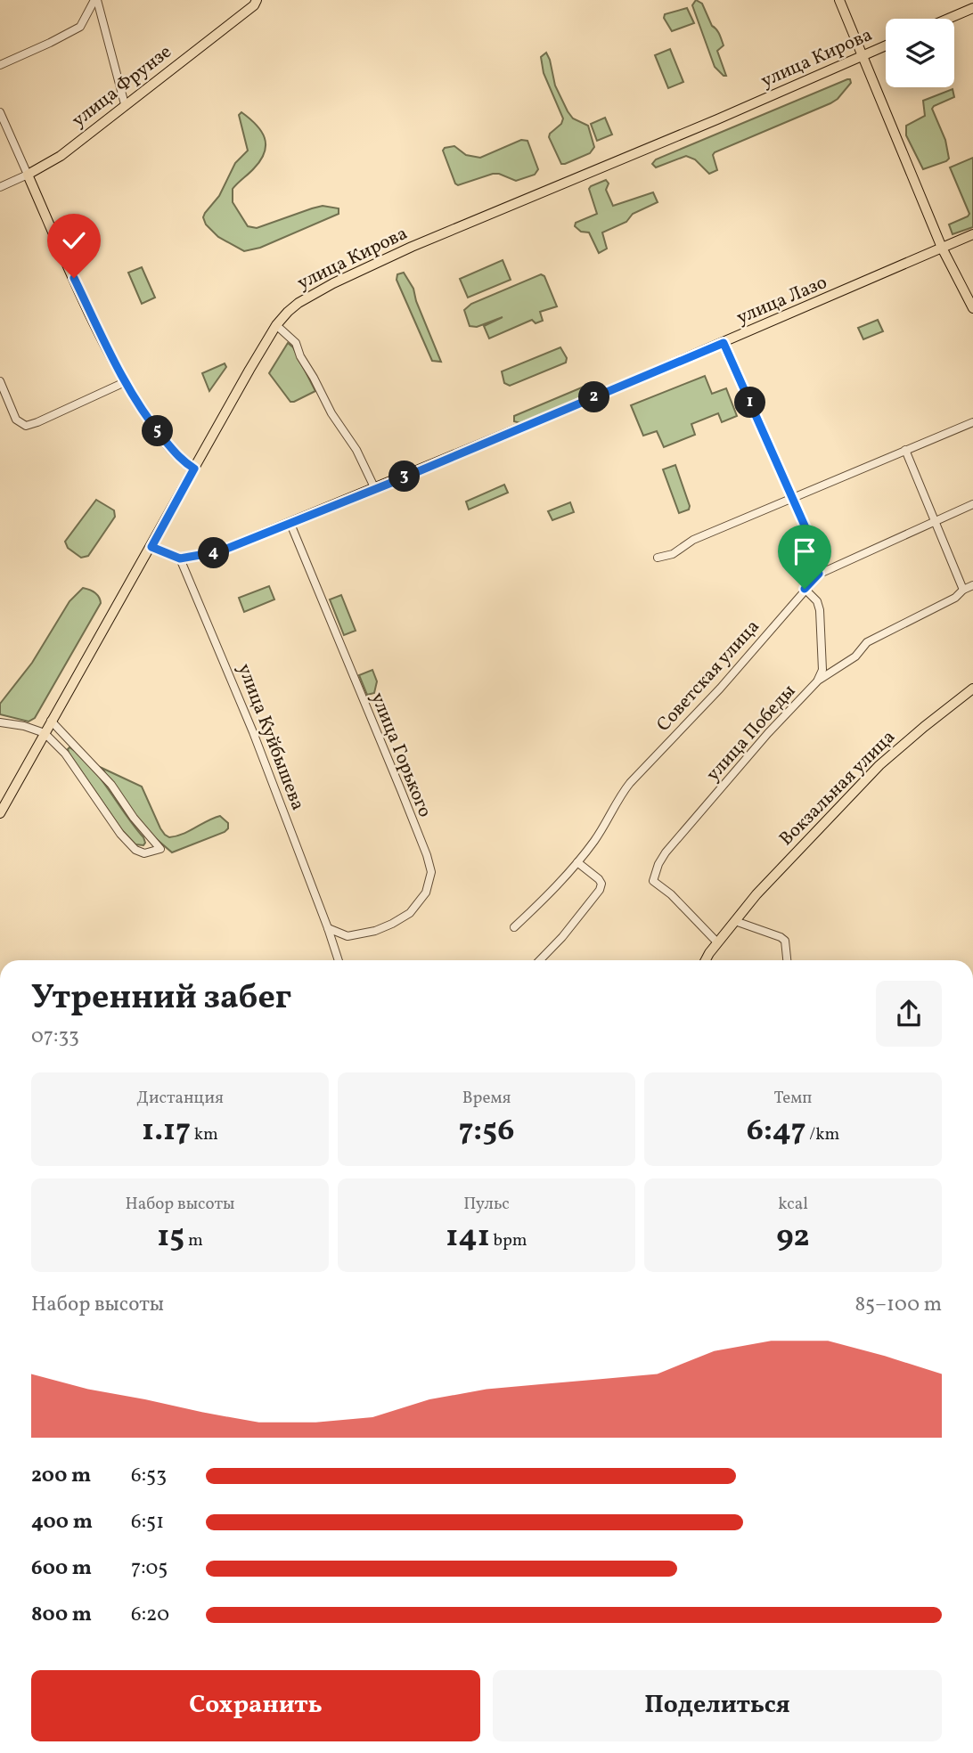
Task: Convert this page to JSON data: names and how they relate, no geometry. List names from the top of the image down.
{
  "streets": {
    "main road": [
      "улица Кирова",
      "улица Фрунзе",
      "улица Лазо",
      "Вокзальная улица"
    ],
    "street": [
      "Советская улица",
      "улица Победы",
      "улица Куйбышева",
      "улица Горького"
    ]
  },
  "crossings": [
    ["улица Лазо", "улица Куйбышева"],
    ["улица Лазо", "улица Горького"],
    ["улица Победы", "Вокзальная улица"],
    ["улица Куйбышева", "улица Горького"]
  ],
  "page": {
    "pins": [
      "2",
      "1",
      "5",
      "3",
      "4"
    ],
    "heading": ["Утренний забег", "07:33"],
    "stats": [
      ["Дистанция", "1.17 km"],
      ["Время", "7:56"],
      ["Темп", "6:47 /km"],
      ["Набор высоты", "15 m"],
      ["Пульс", "141 bpm"],
      ["kcal", "92"]
    ],
    "chart": ["Набор высоты", "85–100 m"],
    "list": [
      {
        "name": "200 m",
        "note": "6:53"
      },
      {
        "name": "400 m",
        "note": "6:51"
      },
      {
        "name": "600 m",
        "note": "7:05"
      },
      {
        "name": "800 m",
        "note": "6:20"
      }
    ],
    "buttons": ["Сохранить", "Поделиться"]
  }
}
